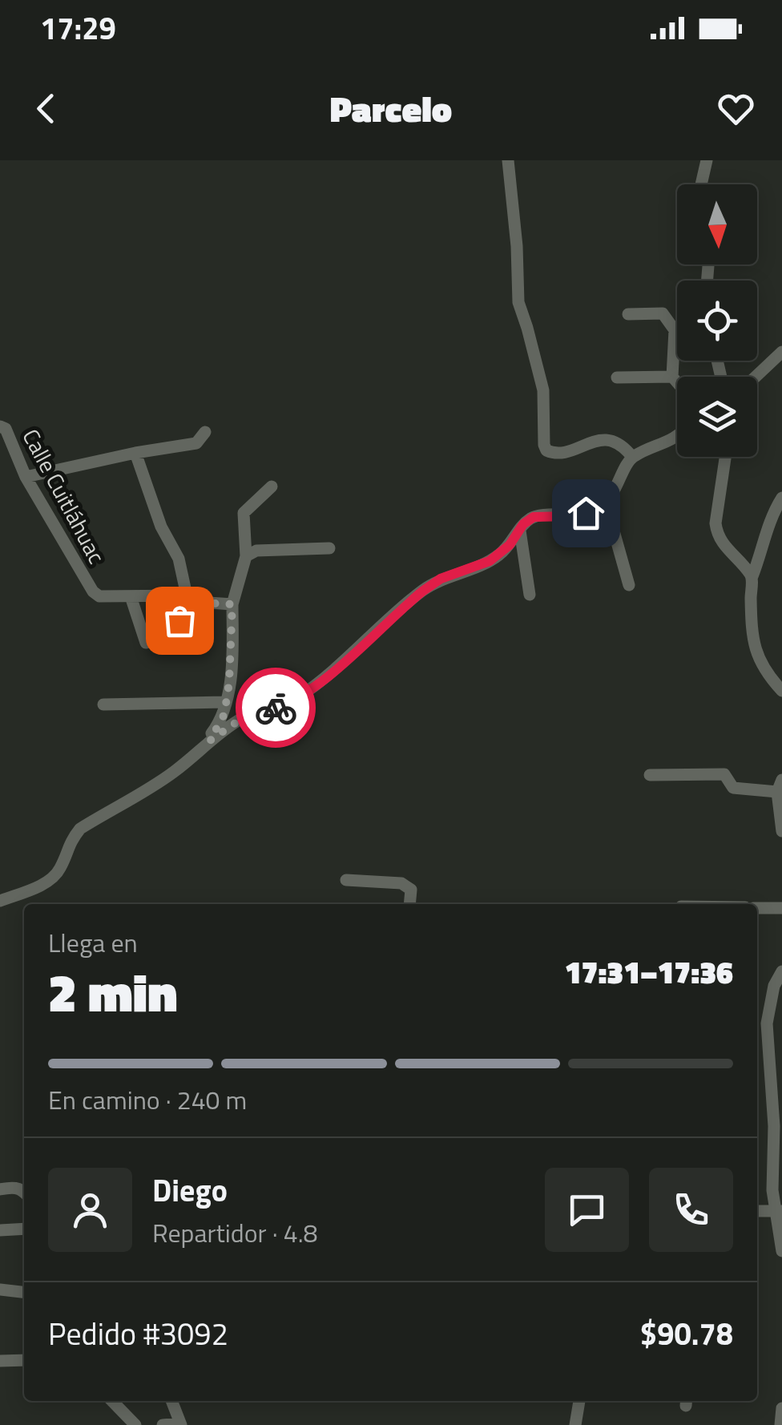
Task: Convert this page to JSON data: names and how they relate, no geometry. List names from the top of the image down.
{
  "streets": {
    "street": ["Calle Cuitláhuac"]
  },
  "north": "bottom",
  "page": {
    "status": "17:29",
    "header": "Parcelo",
    "heading": ["2 min", "Llega en", "17:31–17:36"],
    "panel": [
      "Diego",
      "Repartidor · 4.8",
      "Pedido #3092",
      "$90.78"
    ],
    "bar": "En camino · 240 m"
  }
}
